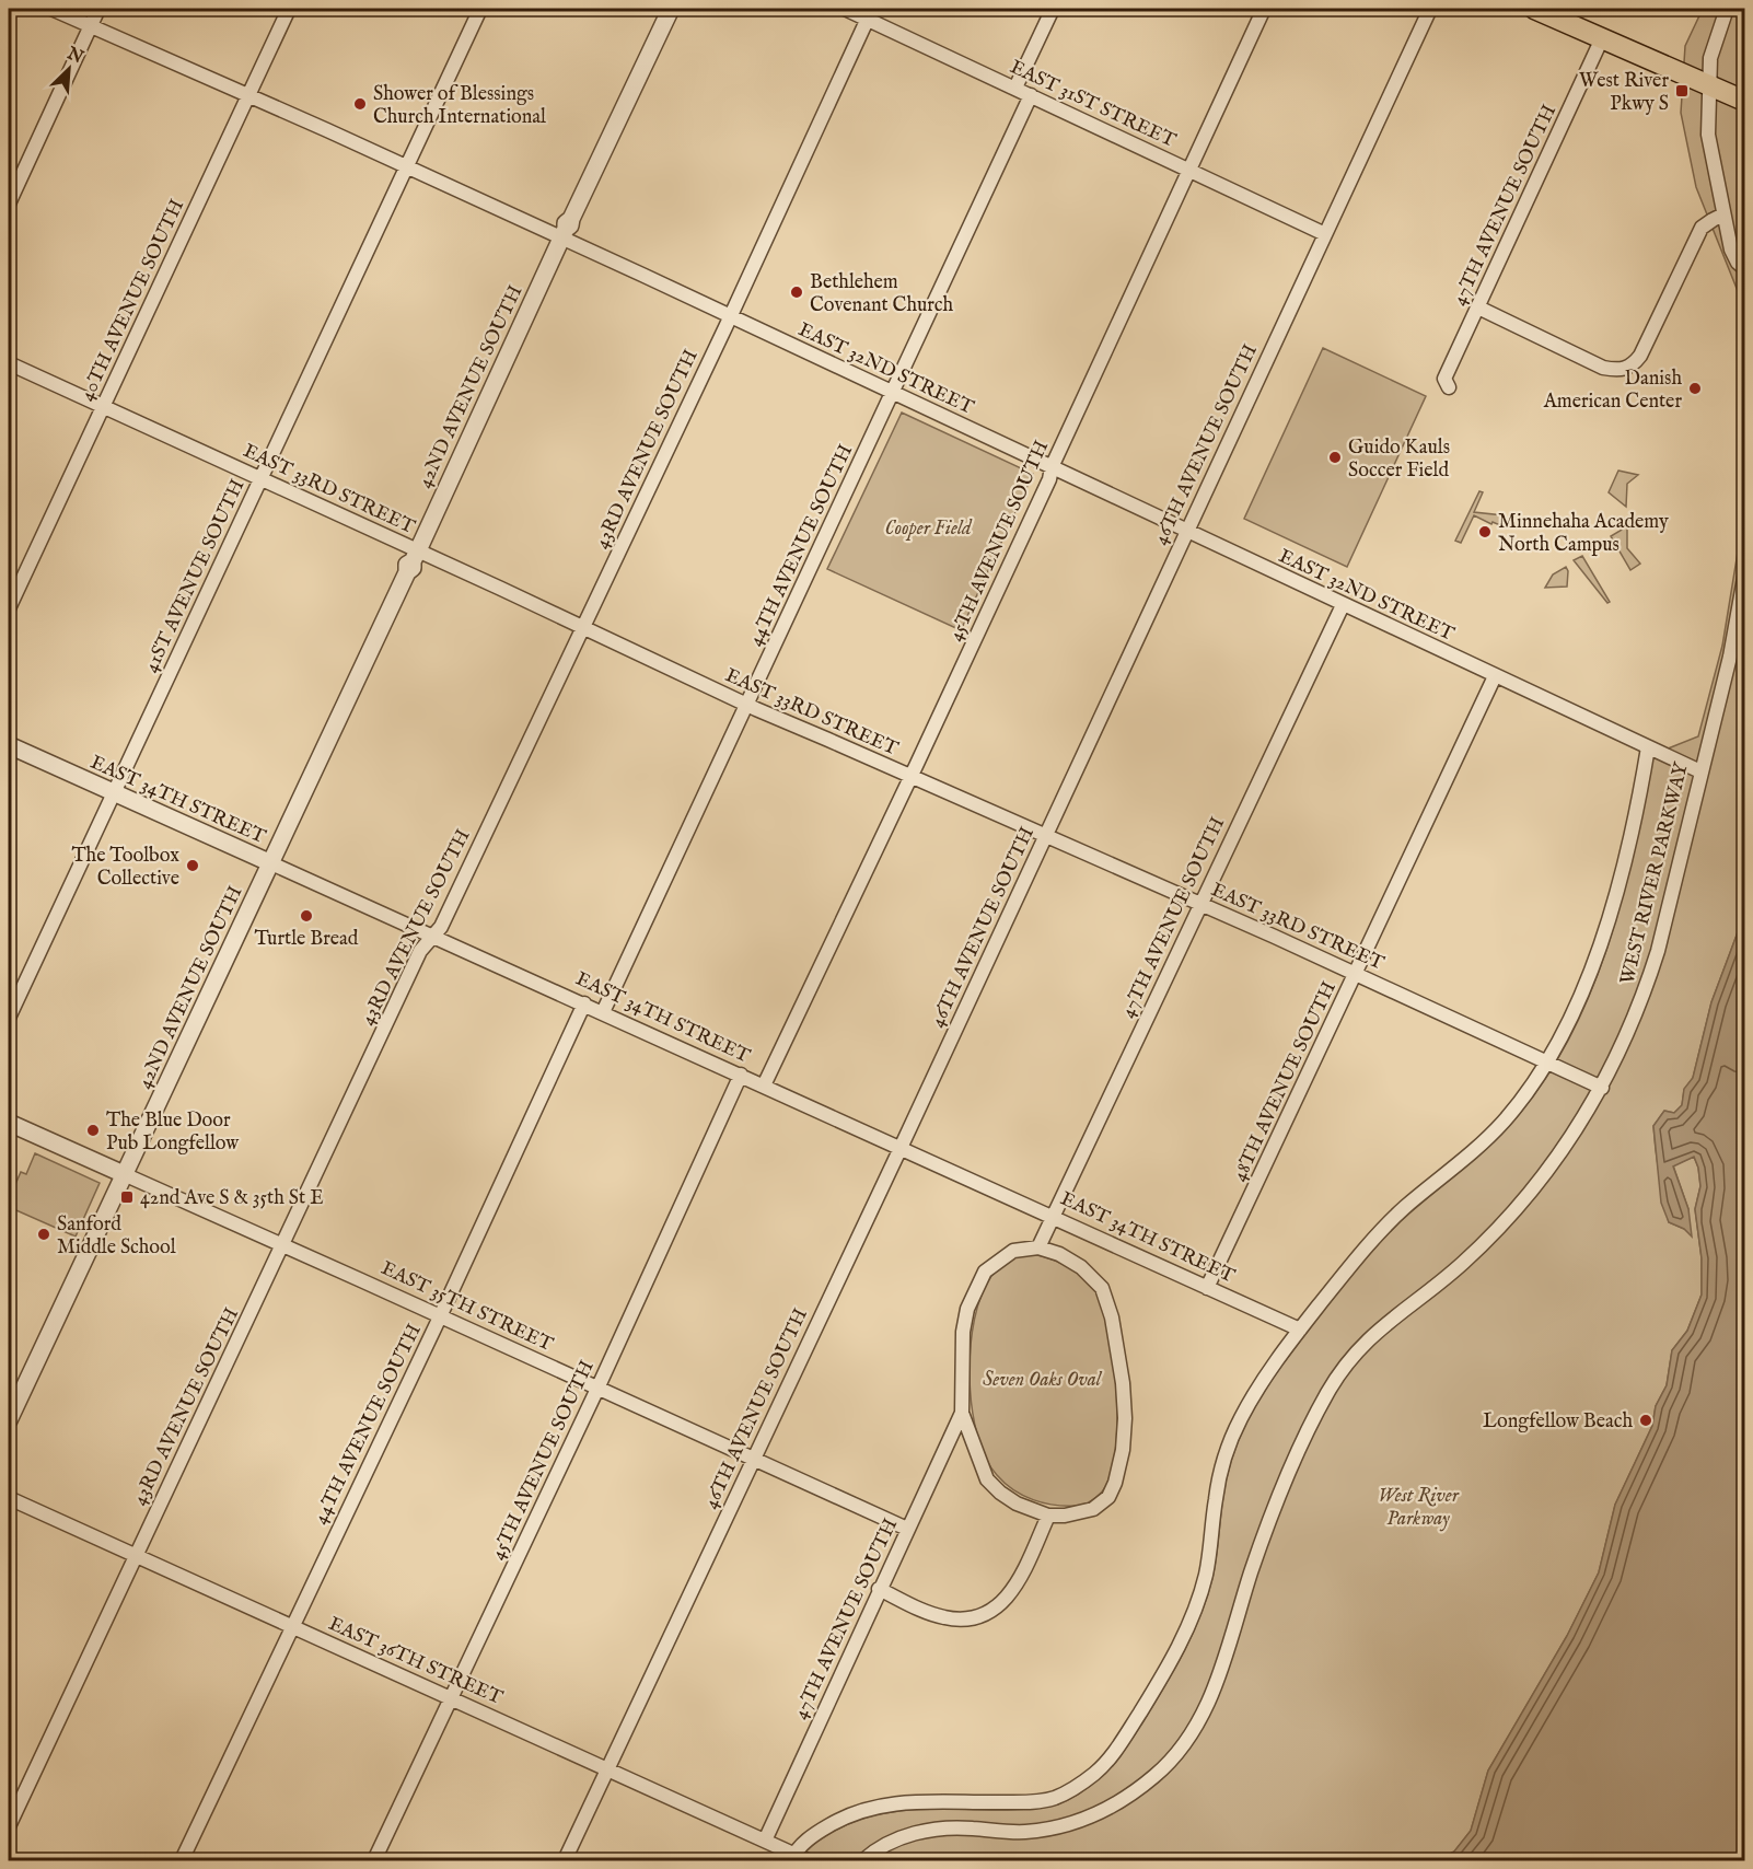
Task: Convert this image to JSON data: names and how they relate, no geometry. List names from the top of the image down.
{
  "streets": {
    "street": [
      "EAST 31ST STREET",
      "47TH AVENUE SOUTH",
      "40TH AVENUE SOUTH",
      "EAST 32ND STREET",
      "42ND AVENUE SOUTH",
      "46TH AVENUE SOUTH",
      "43RD AVENUE SOUTH",
      "EAST 33RD STREET",
      "45TH AVENUE SOUTH",
      "44TH AVENUE SOUTH",
      "41ST AVENUE SOUTH",
      "EAST 34TH STREET",
      "WEST RIVER PARKWAY",
      "48TH AVENUE SOUTH",
      "EAST 35TH STREET",
      "EAST 36TH STREET"
    ]
  },
  "crossings": [
    ["EAST 31ST STREET", "46TH AVENUE SOUTH"],
    ["EAST 31ST STREET", "43RD AVENUE SOUTH"],
    ["EAST 31ST STREET", "45TH AVENUE SOUTH"],
    ["EAST 31ST STREET", "44TH AVENUE SOUTH"],
    ["47TH AVENUE SOUTH", "EAST 32ND STREET"],
    ["47TH AVENUE SOUTH", "EAST 33RD STREET"],
    ["47TH AVENUE SOUTH", "EAST 34TH STREET"],
    ["47TH AVENUE SOUTH", "EAST 35TH STREET"],
    ["47TH AVENUE SOUTH", "EAST 36TH STREET"],
    ["40TH AVENUE SOUTH", "EAST 32ND STREET"],
    ["40TH AVENUE SOUTH", "EAST 33RD STREET"],
    ["EAST 32ND STREET", "42ND AVENUE SOUTH"],
    ["EAST 32ND STREET", "46TH AVENUE SOUTH"],
    ["EAST 32ND STREET", "43RD AVENUE SOUTH"],
    ["EAST 32ND STREET", "45TH AVENUE SOUTH"],
    ["EAST 32ND STREET", "44TH AVENUE SOUTH"],
    ["EAST 32ND STREET", "41ST AVENUE SOUTH"],
    ["EAST 32ND STREET", "WEST RIVER PARKWAY"],
    ["EAST 32ND STREET", "48TH AVENUE SOUTH"],
    ["42ND AVENUE SOUTH", "EAST 33RD STREET"],
    ["42ND AVENUE SOUTH", "EAST 34TH STREET"],
    ["42ND AVENUE SOUTH", "EAST 35TH STREET"],
    ["46TH AVENUE SOUTH", "EAST 33RD STREET"],
    ["46TH AVENUE SOUTH", "EAST 34TH STREET"],
    ["46TH AVENUE SOUTH", "EAST 35TH STREET"],
    ["46TH AVENUE SOUTH", "EAST 36TH STREET"],
    ["43RD AVENUE SOUTH", "EAST 33RD STREET"],
    ["43RD AVENUE SOUTH", "EAST 34TH STREET"],
    ["43RD AVENUE SOUTH", "EAST 35TH STREET"],
    ["43RD AVENUE SOUTH", "EAST 36TH STREET"],
    ["EAST 33RD STREET", "45TH AVENUE SOUTH"],
    ["EAST 33RD STREET", "44TH AVENUE SOUTH"],
    ["EAST 33RD STREET", "41ST AVENUE SOUTH"],
    ["EAST 33RD STREET", "WEST RIVER PARKWAY"],
    ["EAST 33RD STREET", "48TH AVENUE SOUTH"],
    ["45TH AVENUE SOUTH", "EAST 34TH STREET"],
    ["45TH AVENUE SOUTH", "EAST 35TH STREET"],
    ["45TH AVENUE SOUTH", "EAST 36TH STREET"],
    ["44TH AVENUE SOUTH", "EAST 34TH STREET"],
    ["44TH AVENUE SOUTH", "EAST 35TH STREET"],
    ["44TH AVENUE SOUTH", "EAST 36TH STREET"],
    ["41ST AVENUE SOUTH", "EAST 34TH STREET"],
    ["EAST 34TH STREET", "48TH AVENUE SOUTH"]
  ],
  "parks": ["Cooper Field", "Seven Oaks Oval", "West River Parkway"],
  "places": {
    "transit": ["West River Pkwy S", "42nd Ave S & 35th St E"],
    "other": [
      "Shower of Blessings Church International",
      "Bethlehem Covenant Church",
      "Danish American Center",
      "Guido Kauls Soccer Field",
      "Minnehaha Academy North Campus",
      "The Toolbox Collective",
      "Turtle Bread",
      "The Blue Door Pub Longfellow",
      "Sanford Middle School",
      "Longfellow Beach"
    ]
  },
  "north": "top right"
}
